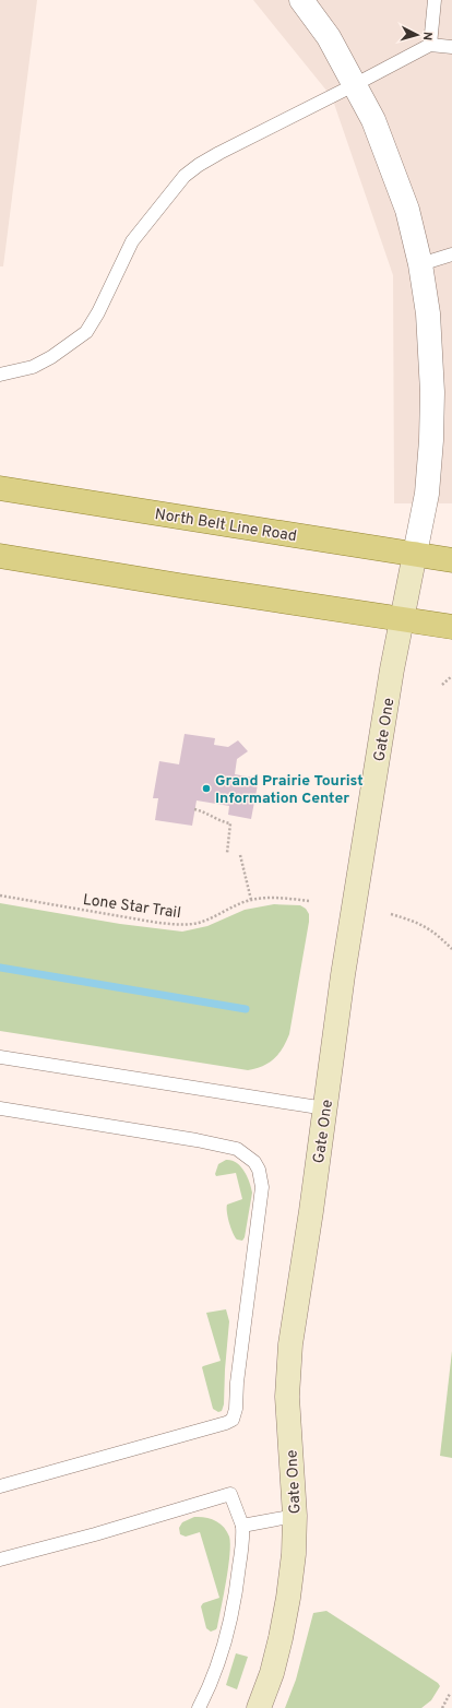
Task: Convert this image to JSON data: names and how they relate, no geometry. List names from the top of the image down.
{
  "streets": {
    "main road": ["North Belt Line Road"],
    "street": ["Gate One"],
    "path": ["Lone Star Trail"]
  },
  "crossings": [
    ["North Belt Line Road", "Gate One"]
  ],
  "places": ["Grand Prairie Tourist Information Center"],
  "north": "right"
}
